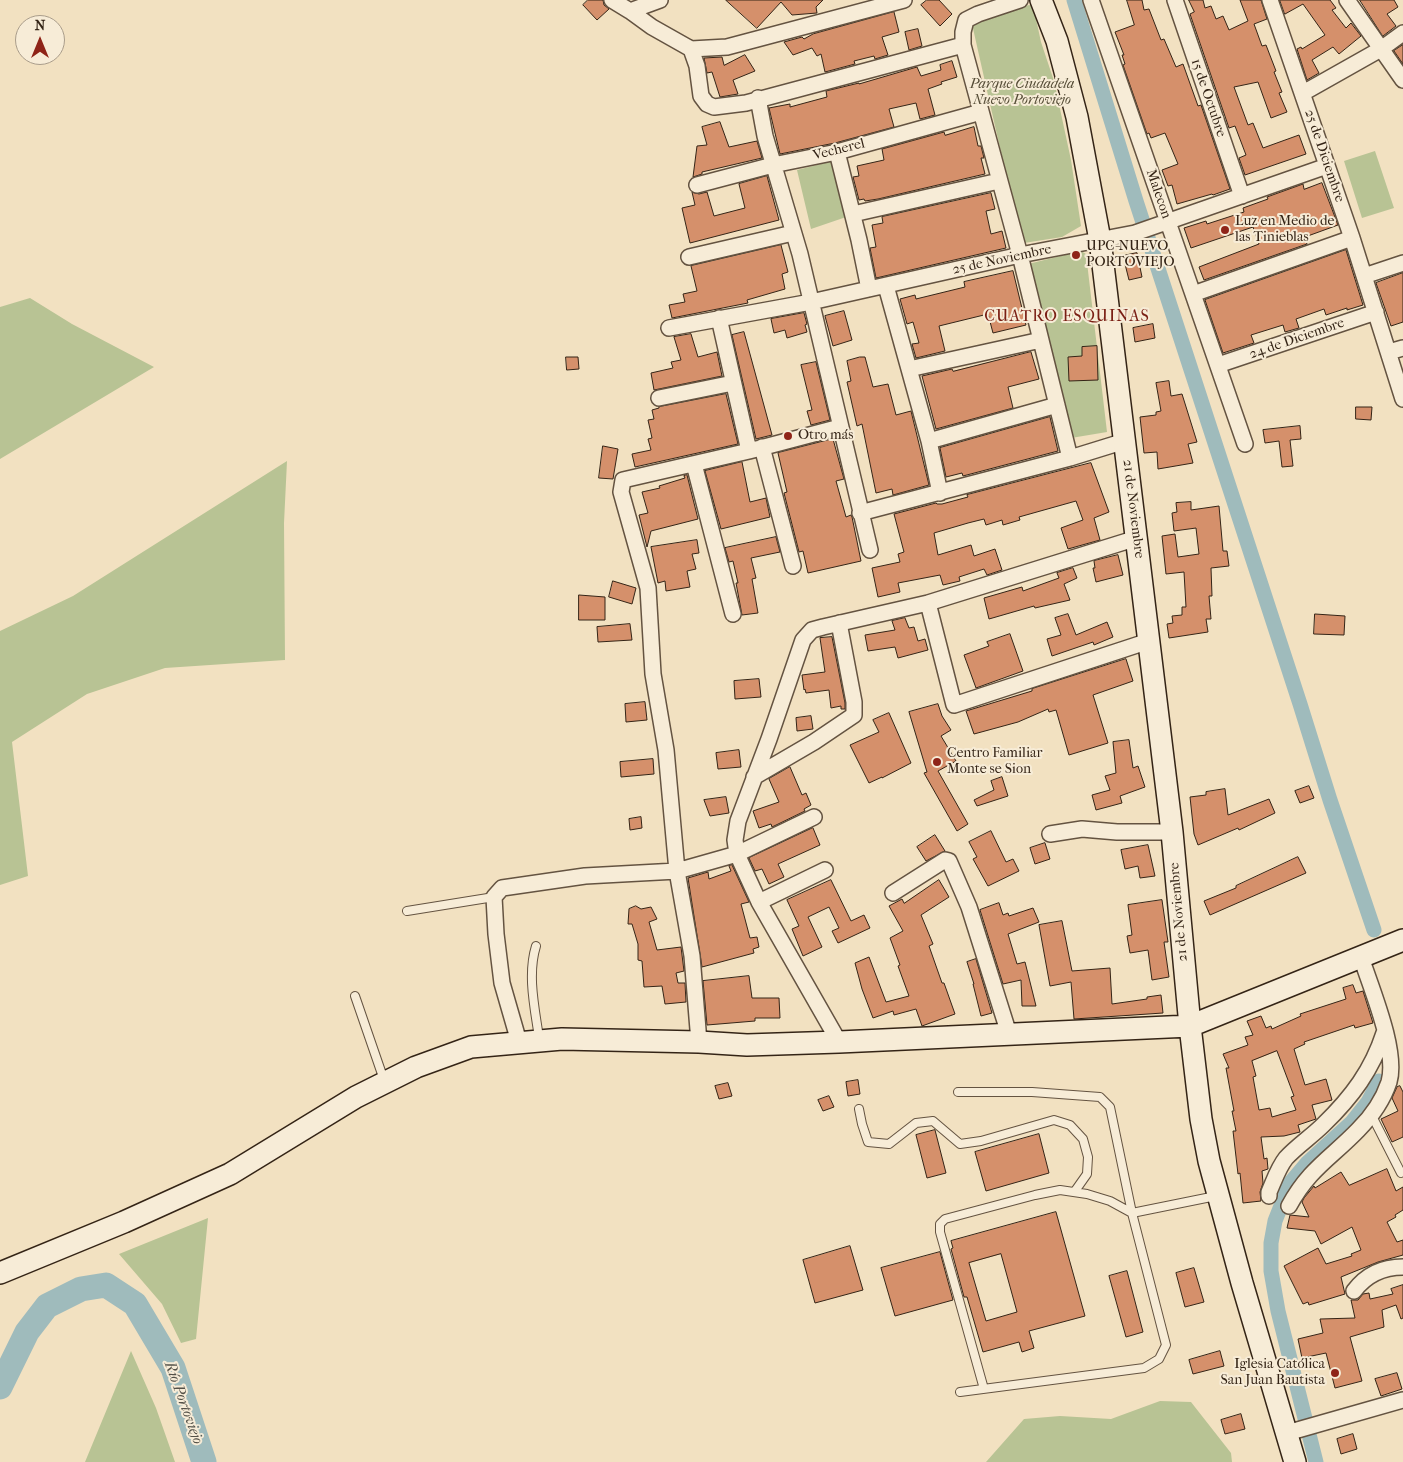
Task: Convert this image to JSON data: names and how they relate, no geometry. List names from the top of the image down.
{
  "streets": {
    "street": [
      "15 de Octubre",
      "Vecherel",
      "25 de Diciembre",
      "Malecon",
      "25 de Noviembre",
      "24 de Diciembre",
      "21 de Noviembre"
    ]
  },
  "crossings": [
    ["15 de Octubre", "25 de Noviembre"],
    ["25 de Diciembre", "25 de Noviembre"],
    ["25 de Diciembre", "24 de Diciembre"],
    ["Malecon", "25 de Noviembre"],
    ["Malecon", "24 de Diciembre"],
    ["25 de Noviembre", "21 de Noviembre"]
  ],
  "districts": ["CUATRO ESQUINAS"],
  "water": ["Río Portoviejo"],
  "parks": ["Parque Ciudadela Nuevo Portoviejo"],
  "places": [
    "Luz en Medio de las Tinieblas",
    "UPC-NUEVO PORTOVIEJO",
    "Otro más",
    "Centro Familiar Monte se Sion",
    "Iglesia Católica San Juan Bautista"
  ],
  "north": "top"
}
